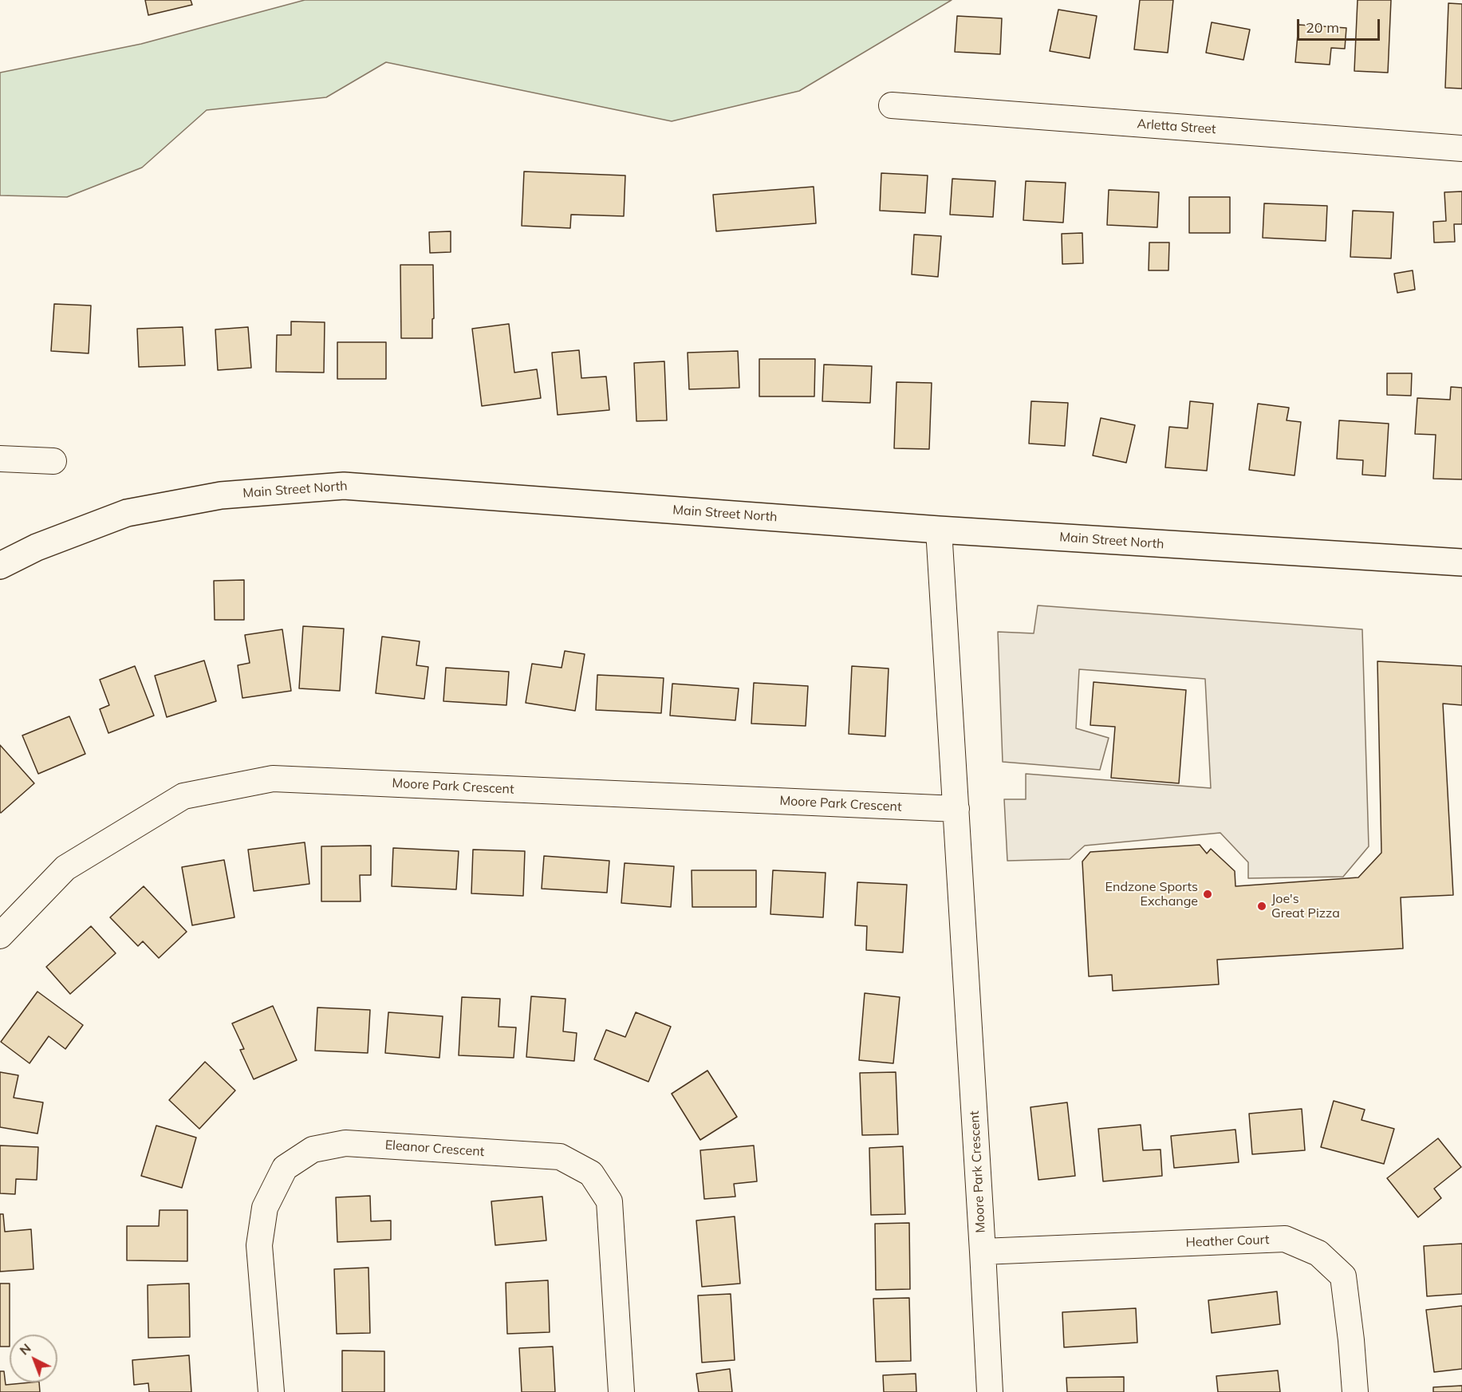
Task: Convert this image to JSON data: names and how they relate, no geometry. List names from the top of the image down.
{
  "streets": {
    "main road": ["Main Street North"],
    "street": [
      "Arletta Street",
      "Moore Park Crescent",
      "Eleanor Crescent",
      "Heather Court"
    ]
  },
  "crossings": [
    ["Main Street North", "Moore Park Crescent"],
    ["Moore Park Crescent", "Heather Court"]
  ],
  "places": ["Endzone Sports Exchange", "Joe's Great Pizza"],
  "scale_bar": "20 m",
  "north": "top left"
}
